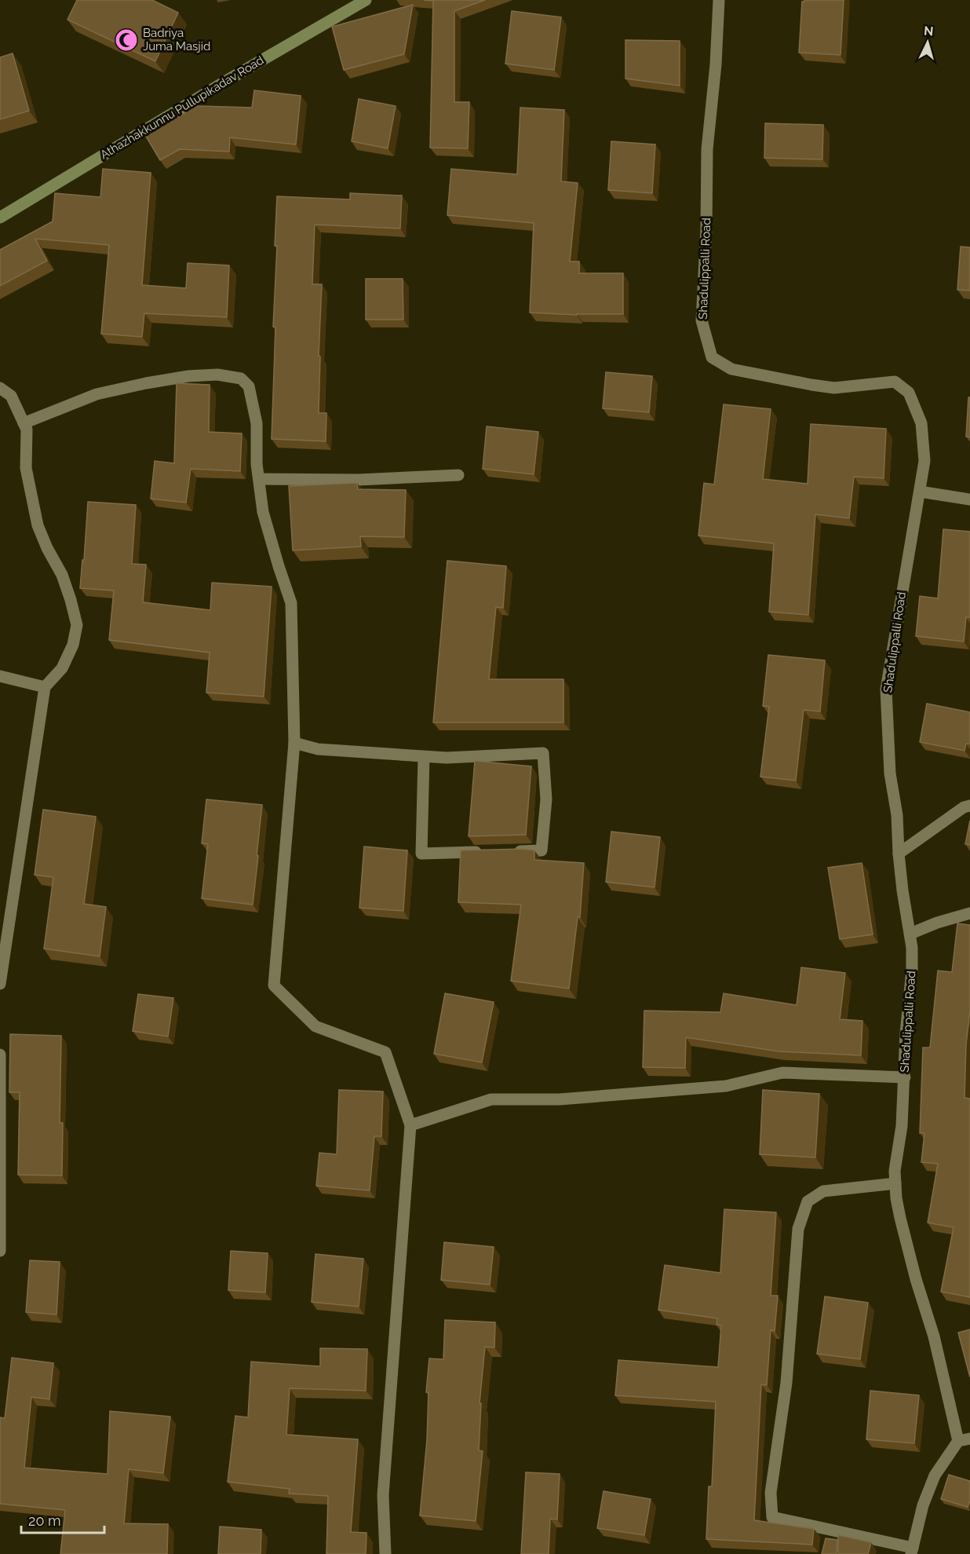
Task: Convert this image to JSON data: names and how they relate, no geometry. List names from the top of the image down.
{
  "streets": {
    "main road": ["Athazhakkunnu Pullupikadav Road"],
    "street": ["Shadulippalli Road"]
  },
  "places": {
    "mosque": ["Badriya Juma Masjid"]
  },
  "scale_bar": "20 m",
  "north": "top"
}
